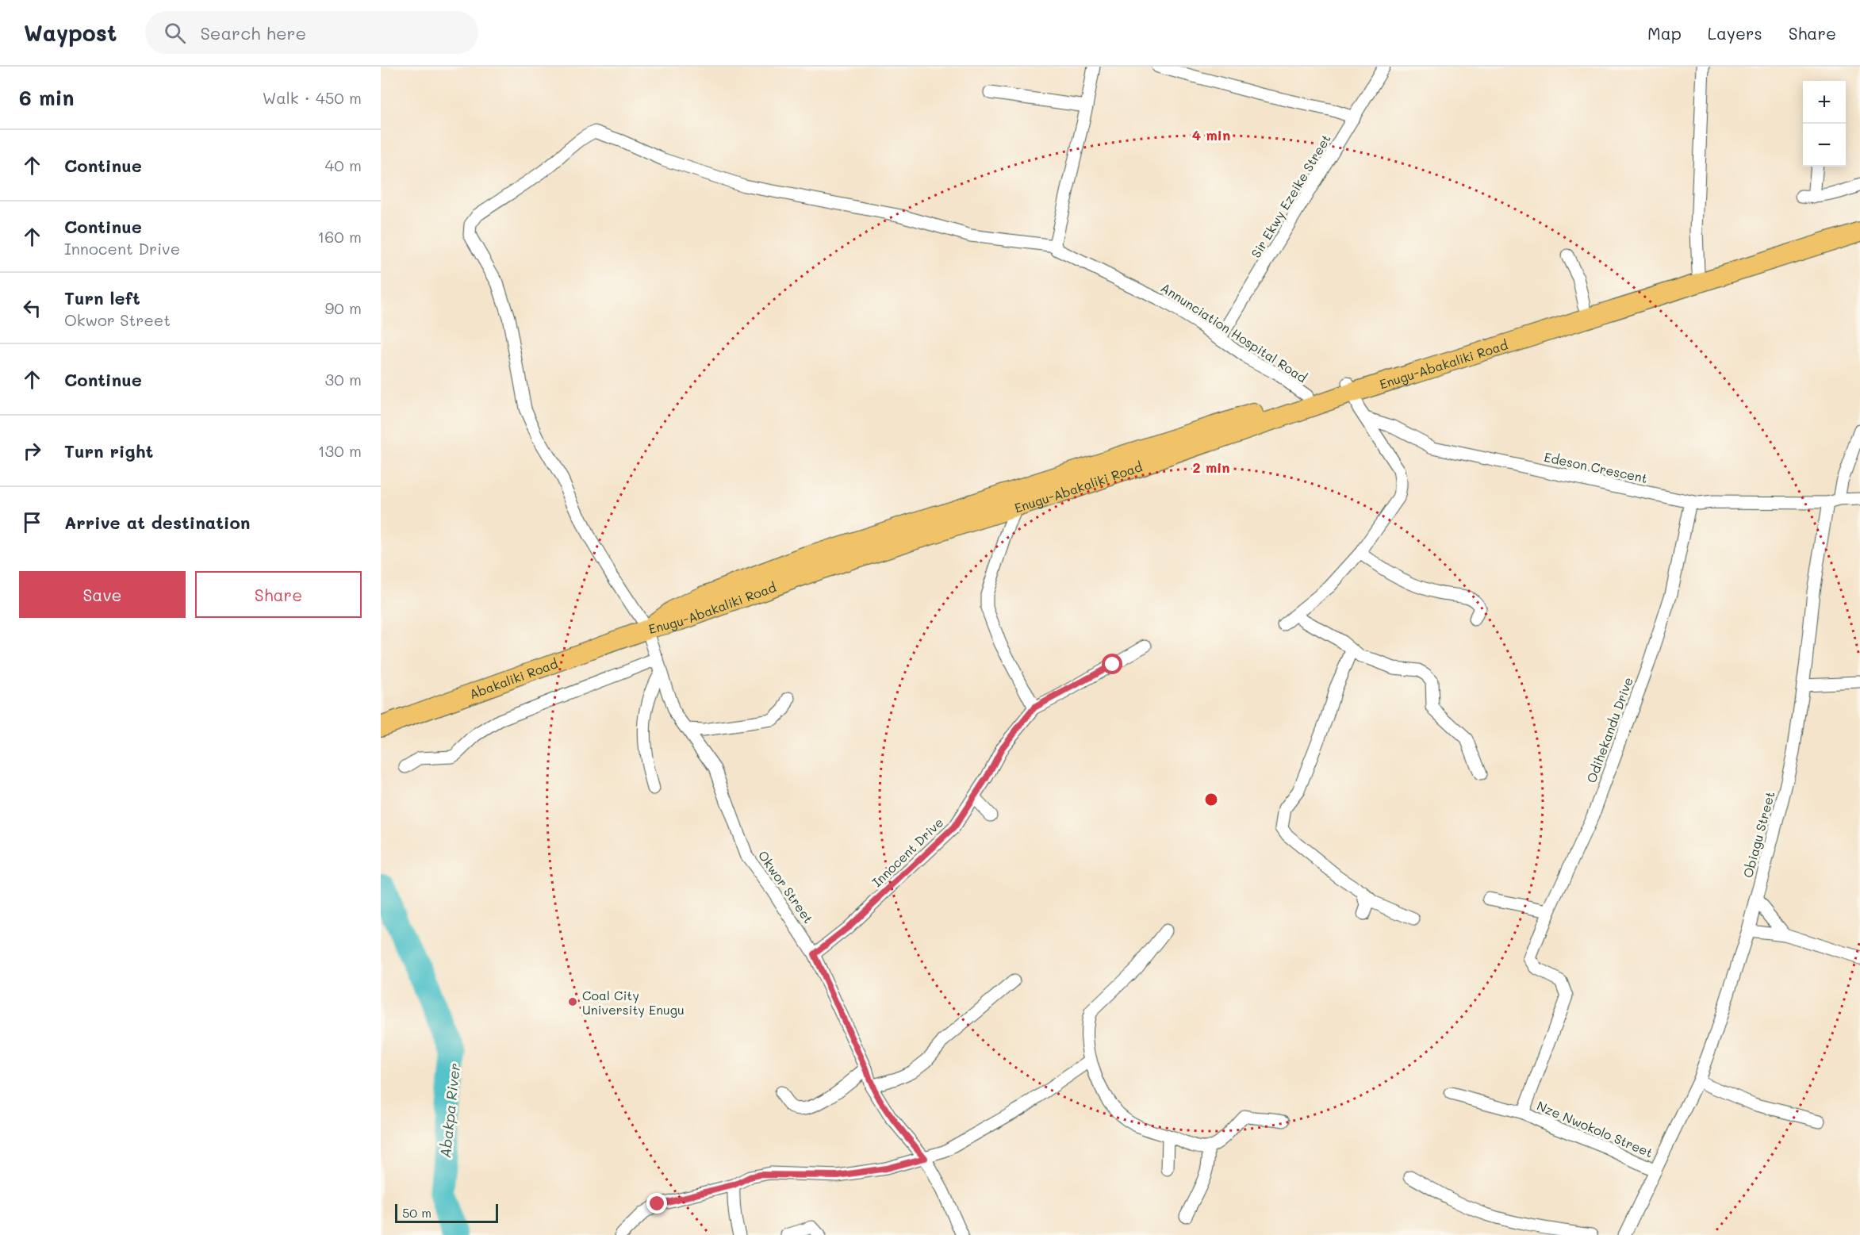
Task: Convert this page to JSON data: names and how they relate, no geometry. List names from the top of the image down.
{
  "streets": {
    "highway": ["Enugu-Abakaliki Road", "Abakaliki Road"],
    "street": [
      "Sir Ekwy Ezeike Street",
      "Annunciation Hospital Road",
      "Edeson Crescent",
      "Odihekandu Drive",
      "Obiagu Street",
      "Innocent Drive",
      "Okwor Street",
      "Nze Nwokolo Street"
    ]
  },
  "crossings": [
    ["Sir Ekwy Ezeike Street", "Annunciation Hospital Road"],
    ["Annunciation Hospital Road", "Enugu-Abakaliki Road"],
    ["Annunciation Hospital Road", "Okwor Street"],
    ["Enugu-Abakaliki Road", "Abakaliki Road"],
    ["Enugu-Abakaliki Road", "Okwor Street"],
    ["Edeson Crescent", "Odihekandu Drive"],
    ["Edeson Crescent", "Obiagu Street"],
    ["Abakaliki Road", "Okwor Street"],
    ["Odihekandu Drive", "Nze Nwokolo Street"],
    ["Obiagu Street", "Nze Nwokolo Street"],
    ["Innocent Drive", "Okwor Street"]
  ],
  "water": ["Abakpa River"],
  "places": ["Coal City University Enugu"],
  "scale_bar": "50 m",
  "page": {
    "header": "Waypost",
    "search": "Search here",
    "nav": ["Map", "Layers", "Share"],
    "heading": ["6 min", "Walk · 450 m"],
    "map_buttons": ["+", "−"],
    "list": [
      ["Continue", "40 m"],
      ["Continue", "Innocent Drive", "160 m"],
      ["Turn left", "Okwor Street", "90 m"],
      ["Continue", "30 m"],
      ["Turn right", "130 m"],
      "Arrive at destination"
    ],
    "buttons": ["Save", "Share"],
    "scale": "50 m"
  },
  "rings": ["4 min", "2 min"]
}
